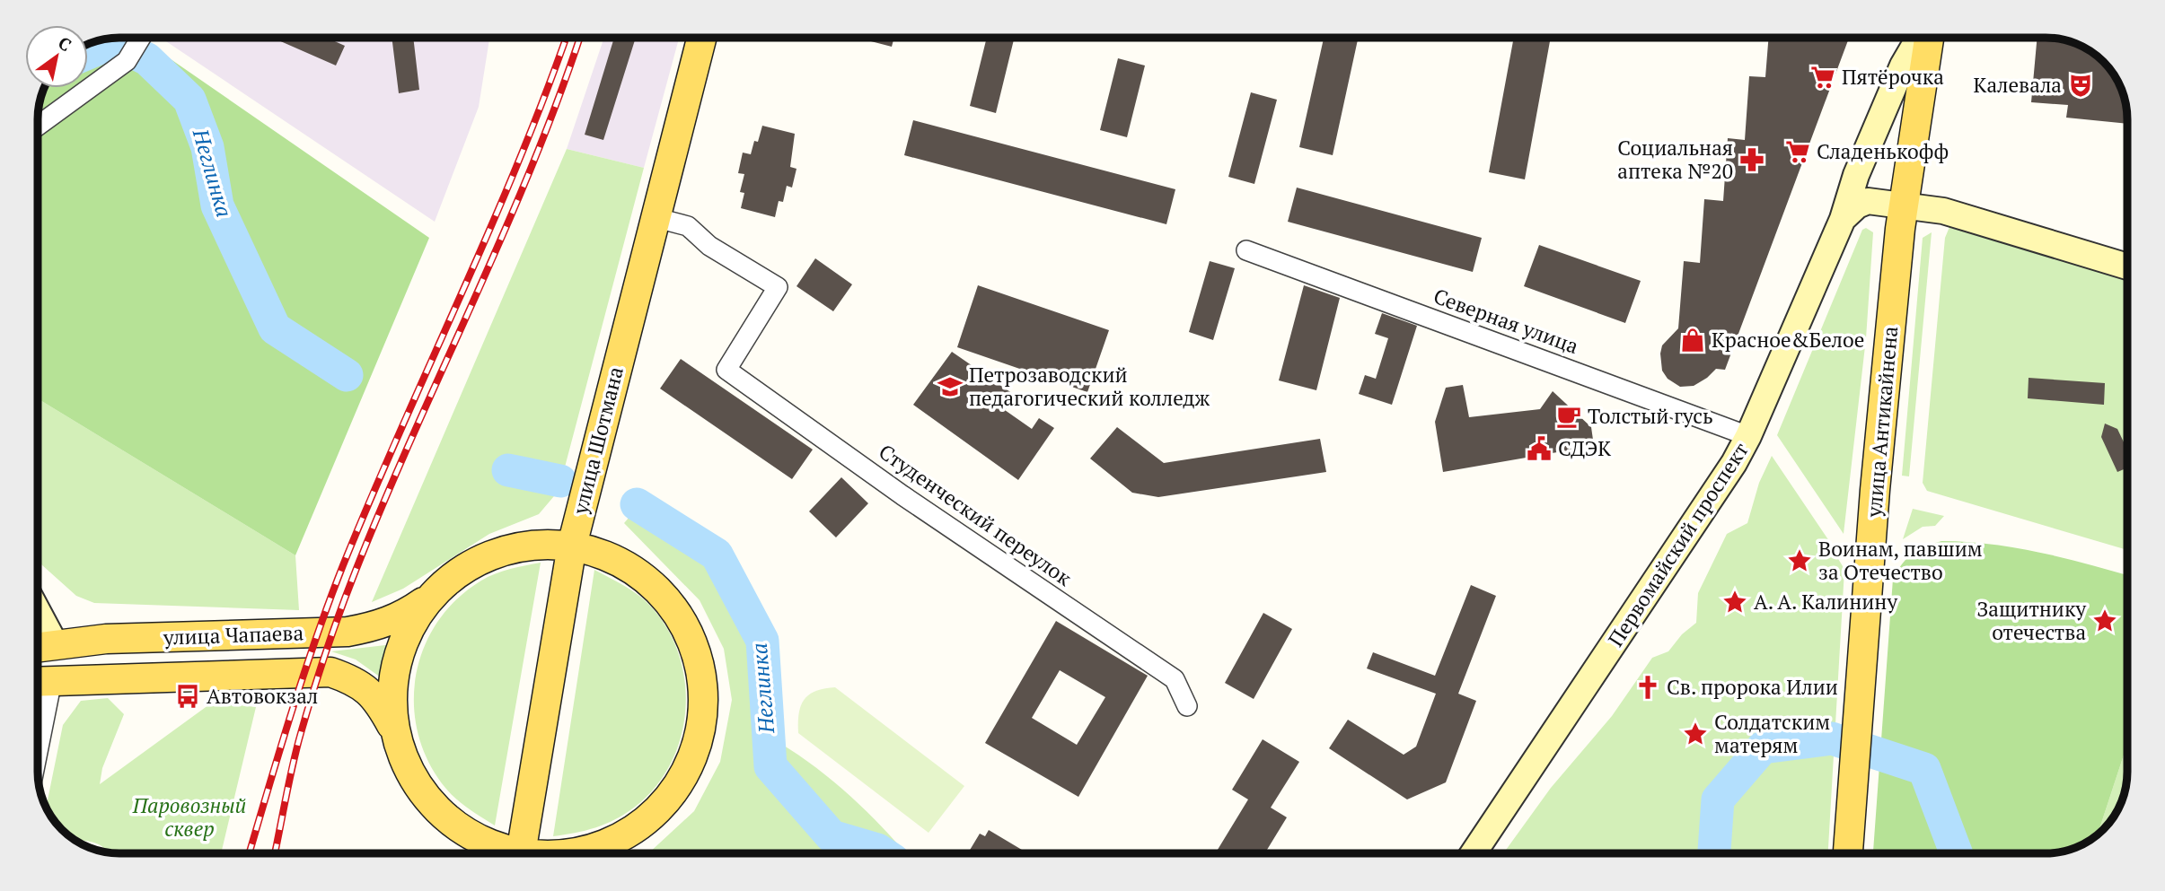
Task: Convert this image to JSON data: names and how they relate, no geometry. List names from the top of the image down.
{
  "streets": {
    "main road": ["улица Антикайнена", "улица Шотмана", "улица Чапаева"],
    "street": ["Северная улица", "Студенческий переулок", "Первомайский проспект"]
  },
  "crossings": [
    ["Северная улица", "Первомайский проспект"],
    ["улица Шотмана", "Студенческий переулок"]
  ],
  "water": ["Неглинка"],
  "parks": ["Паровозный сквер"],
  "places": {
    "supermarket": ["Пятёрочка", "Сладенькофф"],
    "theatre": ["Калевала"],
    "pharmacy": ["Социальная аптека №20"],
    "shop": ["Красное&Белое"],
    "school or university": ["Петрозаводский педагогический колледж"],
    "cafe": ["Толстый гусь"],
    "public building": ["СДЭК"],
    "place": [
      "Воинам, павшим за Отечество",
      "А. А. Калинину",
      "Защитнику отечества",
      "Солдатским матерям"
    ],
    "church": ["Св. пророка Илии"],
    "bus stop": ["Автовокзал"]
  },
  "north": "top right"
}
